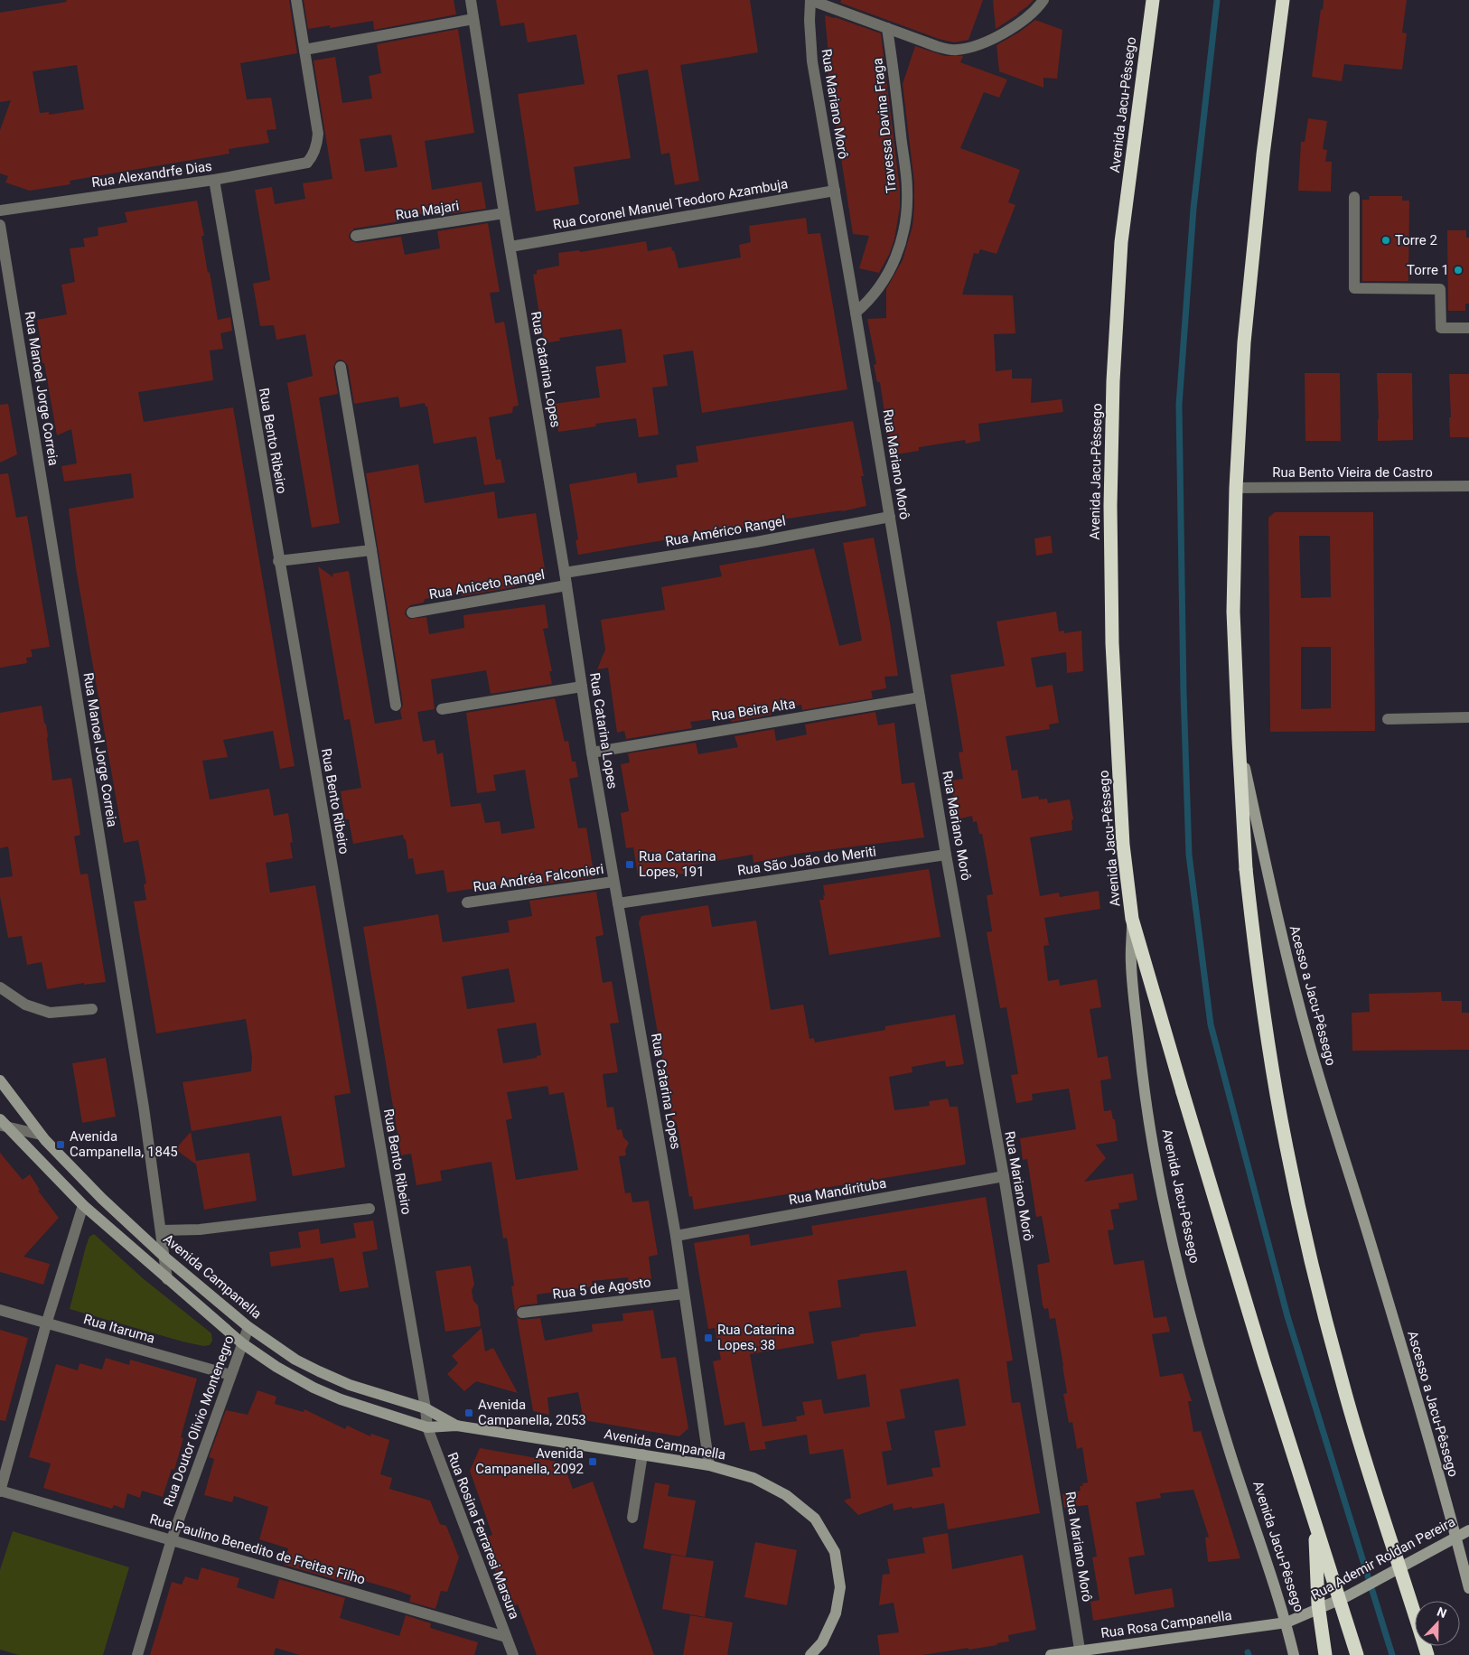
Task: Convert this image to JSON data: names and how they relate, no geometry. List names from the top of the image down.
{
  "streets": {
    "highway": ["Avenida Jacu-Pêssego"],
    "street": [
      "Rua Mariano Morô",
      "Travessa Davina Fraga",
      "Rua Alexandrfe Dias",
      "Rua Coronel Manuel Teodoro Azambuja",
      "Rua Majari",
      "Rua Catarina Lopes",
      "Rua Manoel Jorge Correia",
      "Rua Bento Ribeiro",
      "Rua Bento Vieira de Castro",
      "Rua Américo Rangel",
      "Rua Aniceto Rangel",
      "Rua Beira Alta",
      "Rua São João do Meriti",
      "Rua Andréa Falconieri",
      "Acesso a Jacu-Pêssego",
      "Rua Mandirituba",
      "Avenida Campanella",
      "Rua 5 de Agosto",
      "Rua Itaruma",
      "Ascesso a Jacu-Pêssego",
      "Rua Doutor Olivio Montenegro",
      "Rua Rosina Ferraresi Marsura",
      "Rua Paulino Benedito de Freitas Filho",
      "Rua Ademir Roldan Pereira",
      "Rua Rosa Campanella"
    ]
  },
  "crossings": [
    ["Rua Mariano Morô", "Travessa Davina Fraga"],
    ["Rua Mariano Morô", "Rua Coronel Manuel Teodoro Azambuja"],
    ["Rua Mariano Morô", "Rua Américo Rangel"],
    ["Rua Mariano Morô", "Rua Beira Alta"],
    ["Rua Mariano Morô", "Rua São João do Meriti"],
    ["Rua Mariano Morô", "Rua Mandirituba"],
    ["Rua Mariano Morô", "Rua Rosa Campanella"],
    ["Avenida Jacu-Pêssego", "Rua Ademir Roldan Pereira"],
    ["Avenida Jacu-Pêssego", "Rua Rosa Campanella"],
    ["Rua Alexandrfe Dias", "Rua Bento Ribeiro"],
    ["Rua Coronel Manuel Teodoro Azambuja", "Rua Catarina Lopes"],
    ["Rua Majari", "Rua Catarina Lopes"],
    ["Rua Catarina Lopes", "Rua Américo Rangel"],
    ["Rua Catarina Lopes", "Rua Aniceto Rangel"],
    ["Rua Catarina Lopes", "Rua Beira Alta"],
    ["Rua Catarina Lopes", "Rua São João do Meriti"],
    ["Rua Catarina Lopes", "Rua Andréa Falconieri"],
    ["Rua Catarina Lopes", "Rua Mandirituba"],
    ["Rua Catarina Lopes", "Avenida Campanella"],
    ["Rua Catarina Lopes", "Rua 5 de Agosto"],
    ["Rua Manoel Jorge Correia", "Avenida Campanella"],
    ["Rua Bento Ribeiro", "Avenida Campanella"],
    ["Rua Bento Ribeiro", "Rua Rosina Ferraresi Marsura"],
    ["Acesso a Jacu-Pêssego", "Ascesso a Jacu-Pêssego"],
    ["Avenida Campanella", "Rua Doutor Olivio Montenegro"],
    ["Avenida Campanella", "Rua Rosina Ferraresi Marsura"],
    ["Rua Itaruma", "Rua Doutor Olivio Montenegro"],
    ["Ascesso a Jacu-Pêssego", "Rua Ademir Roldan Pereira"],
    ["Rua Doutor Olivio Montenegro", "Rua Paulino Benedito de Freitas Filho"],
    ["Rua Rosina Ferraresi Marsura", "Rua Paulino Benedito de Freitas Filho"],
    ["Rua Ademir Roldan Pereira", "Rua Rosa Campanella"]
  ],
  "places": {
    "other": ["Torre 2", "Torre 1"],
    "transit": [
      "Rua Catarina Lopes, 191",
      "Avenida Campanella, 1845",
      "Rua Catarina Lopes, 38",
      "Avenida Campanella, 2053",
      "Avenida Campanella, 2092"
    ]
  },
  "north": "top"
}
